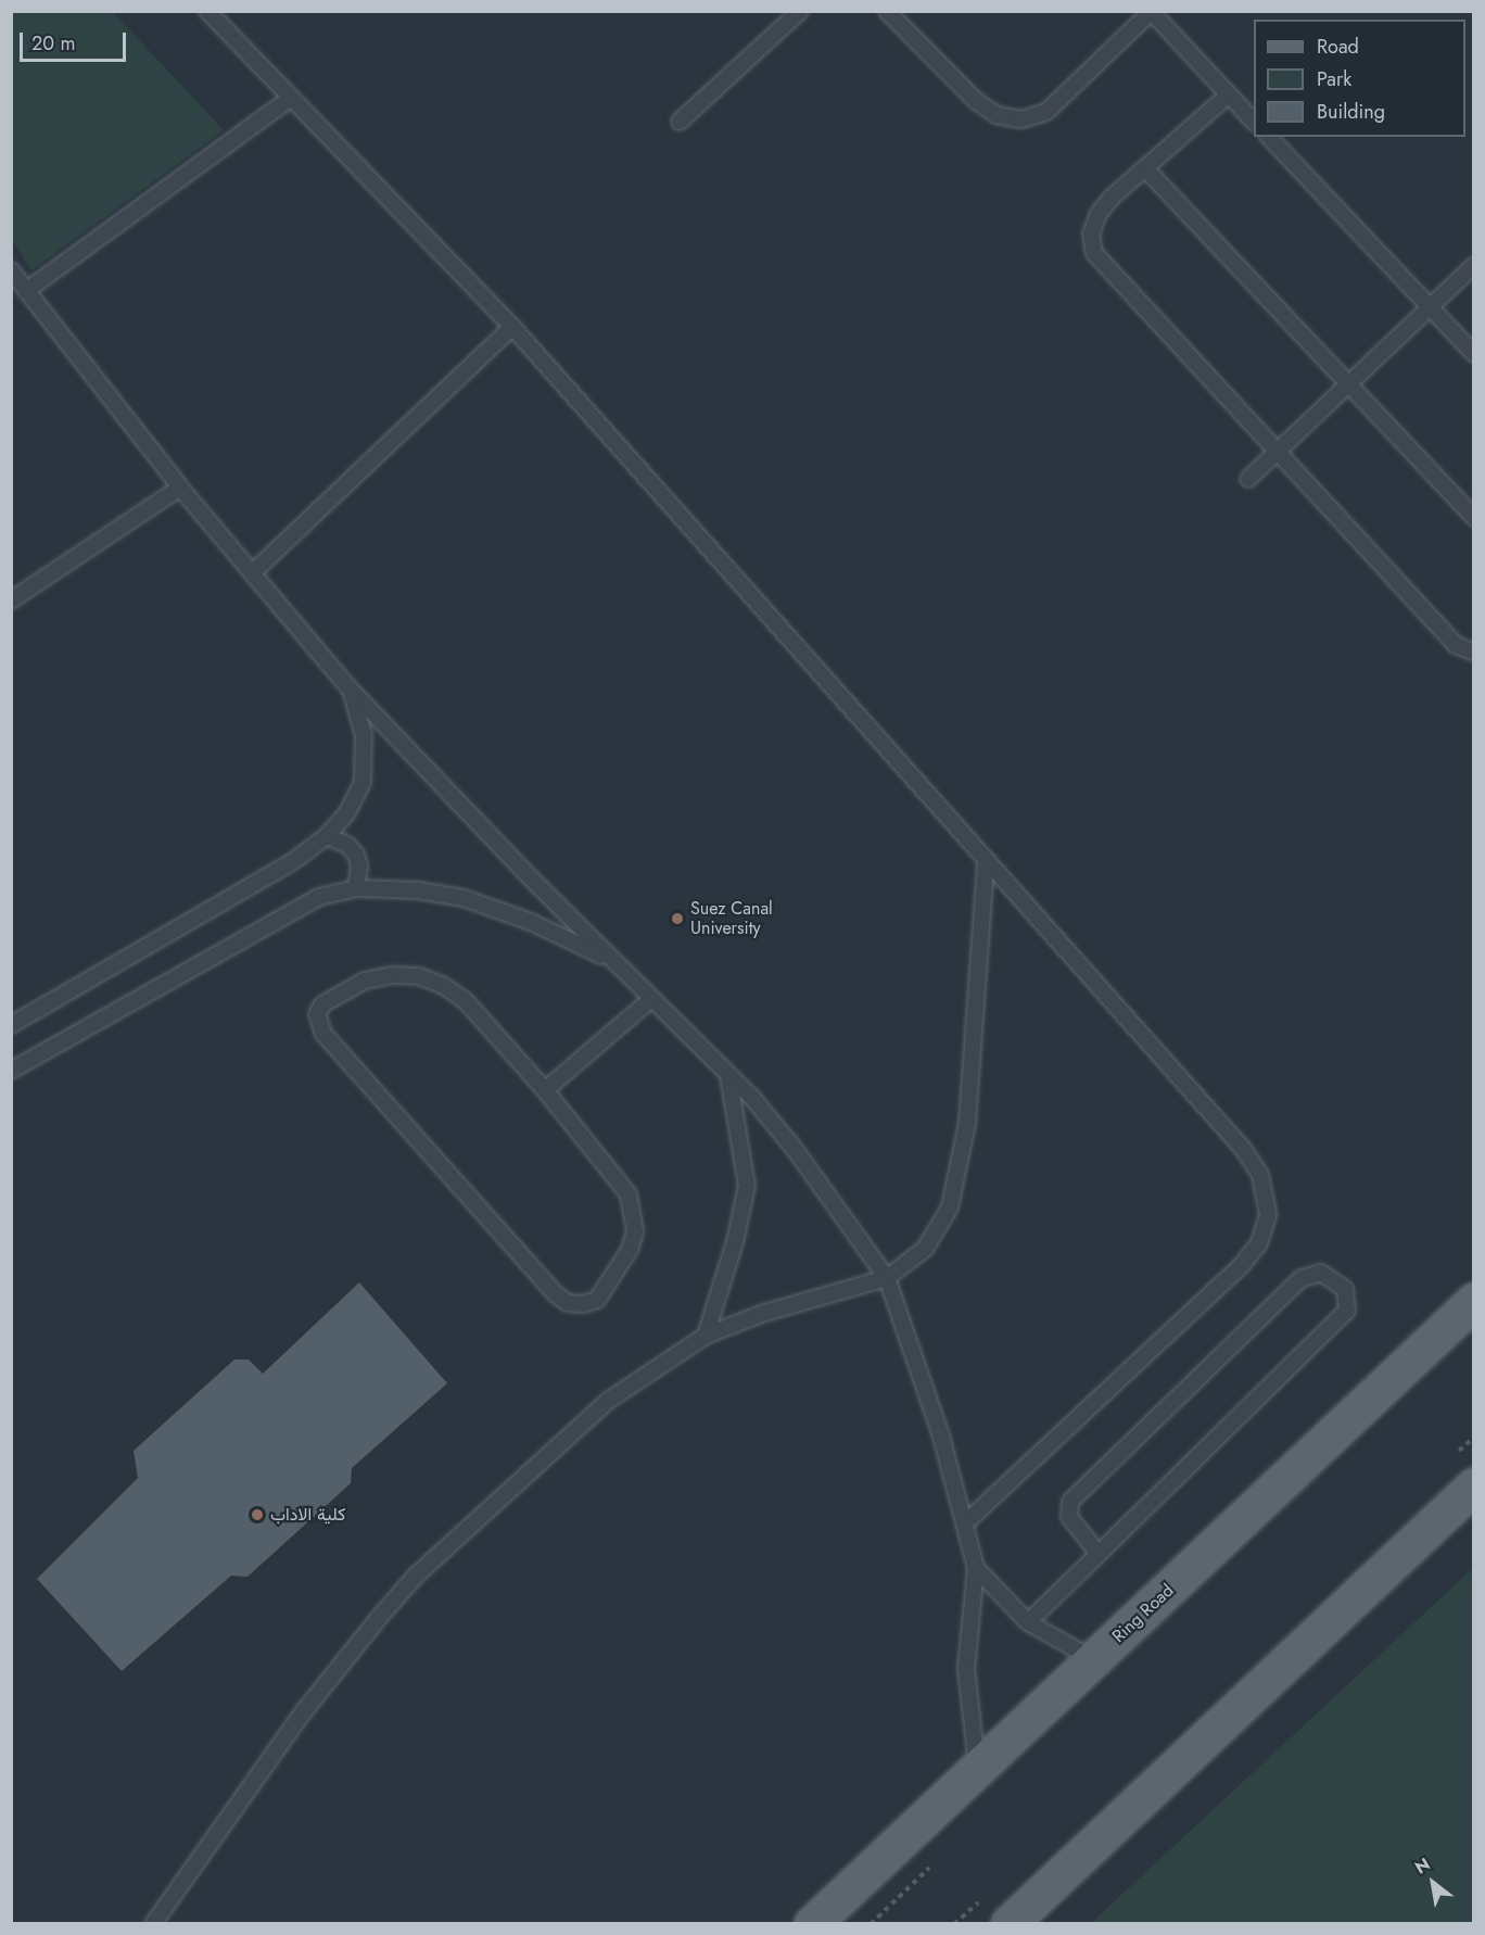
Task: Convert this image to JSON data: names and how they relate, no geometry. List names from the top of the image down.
{
  "streets": {
    "main road": ["Ring Road"]
  },
  "places": ["Suez Canal University", "كلية الاداب"],
  "legend": ["Road", "Park", "Building"],
  "scale_bar": "20 m",
  "north": "top left"
}
